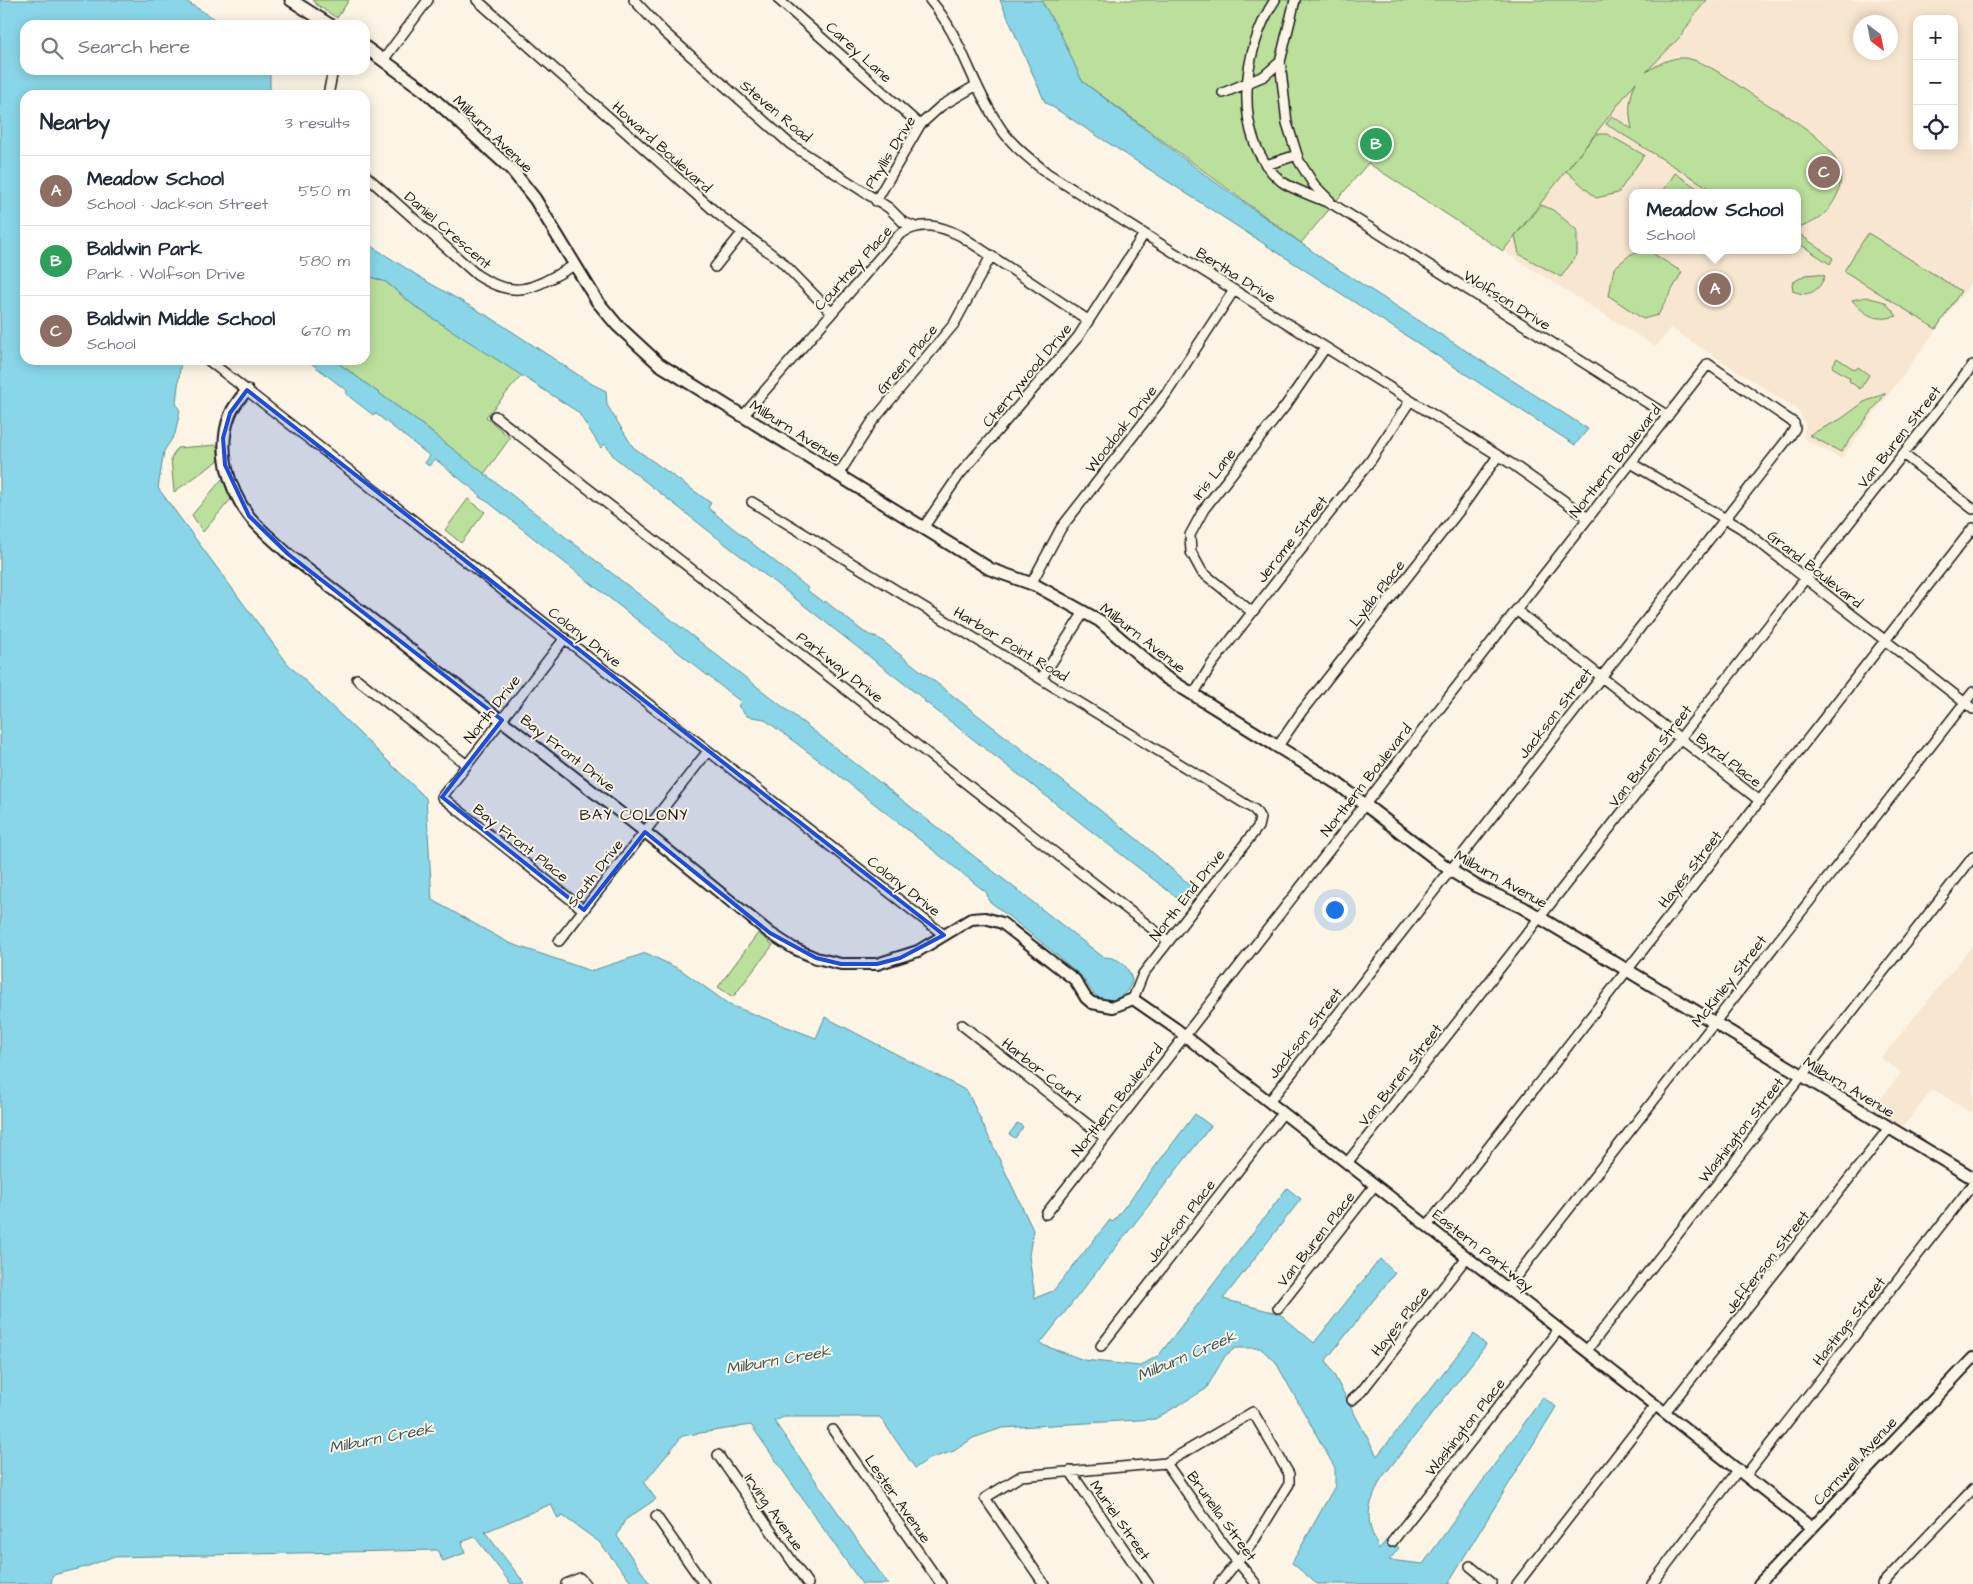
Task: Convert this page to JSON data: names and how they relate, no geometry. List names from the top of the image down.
{
  "streets": {
    "main road": ["Milburn Avenue"],
    "street": [
      "Carey Lane",
      "Steven Road",
      "Howard Boulevard",
      "Phyllis Drive",
      "Daniel Crescent",
      "Courtney Place",
      "Bertha Drive",
      "Wolfson Drive",
      "Green Place",
      "Cherrywood Drive",
      "Woodoak Drive",
      "Van Buren Street",
      "Northern Boulevard",
      "Iris Lane",
      "Jerome Street",
      "Grand Boulevard",
      "Lydia Place",
      "Colony Drive",
      "Harbor Point Road",
      "Parkway Drive",
      "North Drive",
      "Jackson Street",
      "Bay Front Drive",
      "Byrd Place",
      "Bay Front Place",
      "Hayes Street",
      "South Drive",
      "North End Drive",
      "McKinley Street",
      "Harbor Court",
      "Washington Street",
      "Jackson Place",
      "Van Buren Place",
      "Eastern Parkway",
      "Jefferson Street",
      "Hayes Place",
      "Hastings Street",
      "Washington Place",
      "Cornwell Avenue",
      "Lester Avenue",
      "Irving Avenue",
      "Brunella Street",
      "Muriel Street"
    ]
  },
  "crossings": [
    ["Carey Lane", "Phyllis Drive"],
    ["Steven Road", "Phyllis Drive"],
    ["Steven Road", "Courtney Place"],
    ["Milburn Avenue", "Daniel Crescent"],
    ["Milburn Avenue", "Courtney Place"],
    ["Milburn Avenue", "Green Place"],
    ["Milburn Avenue", "Cherrywood Drive"],
    ["Milburn Avenue", "Woodoak Drive"],
    ["Milburn Avenue", "Van Buren Street"],
    ["Milburn Avenue", "Northern Boulevard"],
    ["Milburn Avenue", "Jerome Street"],
    ["Milburn Avenue", "Lydia Place"],
    ["Milburn Avenue", "Jackson Street"],
    ["Milburn Avenue", "Hayes Street"],
    ["Milburn Avenue", "McKinley Street"],
    ["Milburn Avenue", "Washington Street"],
    ["Milburn Avenue", "Jefferson Street"],
    ["Howard Boulevard", "Courtney Place"],
    ["Phyllis Drive", "Bertha Drive"],
    ["Courtney Place", "Green Place"],
    ["Courtney Place", "Cherrywood Drive"],
    ["Bertha Drive", "Cherrywood Drive"],
    ["Bertha Drive", "Woodoak Drive"],
    ["Bertha Drive", "Northern Boulevard"],
    ["Bertha Drive", "Iris Lane"],
    ["Bertha Drive", "Jerome Street"],
    ["Bertha Drive", "Lydia Place"],
    ["Wolfson Drive", "Northern Boulevard"],
    ["Van Buren Street", "Grand Boulevard"],
    ["Van Buren Street", "Byrd Place"],
    ["Van Buren Street", "Eastern Parkway"],
    ["Northern Boulevard", "Grand Boulevard"],
    ["Northern Boulevard", "Jackson Street"],
    ["Northern Boulevard", "Byrd Place"],
    ["Northern Boulevard", "Harbor Court"],
    ["Northern Boulevard", "Eastern Parkway"],
    ["Iris Lane", "Jerome Street"],
    ["Grand Boulevard", "Jackson Street"],
    ["Grand Boulevard", "Hayes Street"],
    ["Grand Boulevard", "McKinley Street"],
    ["Colony Drive", "North Drive"],
    ["Colony Drive", "Bay Front Drive"],
    ["Colony Drive", "South Drive"],
    ["Harbor Point Road", "North End Drive"],
    ["Parkway Drive", "North End Drive"],
    ["North Drive", "Bay Front Drive"],
    ["North Drive", "Bay Front Place"],
    ["Jackson Street", "Byrd Place"],
    ["Jackson Street", "Eastern Parkway"],
    ["Bay Front Drive", "South Drive"],
    ["Bay Front Drive", "North End Drive"],
    ["Bay Front Drive", "Eastern Parkway"],
    ["Byrd Place", "Hayes Street"],
    ["Bay Front Place", "South Drive"],
    ["Hayes Street", "Eastern Parkway"],
    ["North End Drive", "Eastern Parkway"],
    ["McKinley Street", "Eastern Parkway"],
    ["Washington Street", "Eastern Parkway"],
    ["Jackson Place", "Eastern Parkway"],
    ["Van Buren Place", "Eastern Parkway"],
    ["Eastern Parkway", "Jefferson Street"],
    ["Eastern Parkway", "Hayes Place"],
    ["Eastern Parkway", "Hastings Street"],
    ["Eastern Parkway", "Washington Place"],
    ["Eastern Parkway", "Cornwell Avenue"]
  ],
  "districts": ["BAY COLONY"],
  "water": ["Milburn Creek"],
  "north": "bottom right",
  "page": {
    "map_buttons": ["+", "−"],
    "search": "Search here",
    "heading": ["Nearby", "3 results"],
    "pins": ["B", "C", "A"],
    "list": [
      {
        "mark": "A",
        "name": "Meadow School",
        "note": "School · Jackson Street",
        "value": "550 m"
      },
      {
        "mark": "B",
        "name": "Baldwin Park",
        "note": "Park · Wolfson Drive",
        "value": "580 m"
      },
      {
        "mark": "C",
        "name": "Baldwin Middle School",
        "note": "School",
        "value": "670 m"
      }
    ],
    "popup": ["Meadow School", "School"]
  }
}
